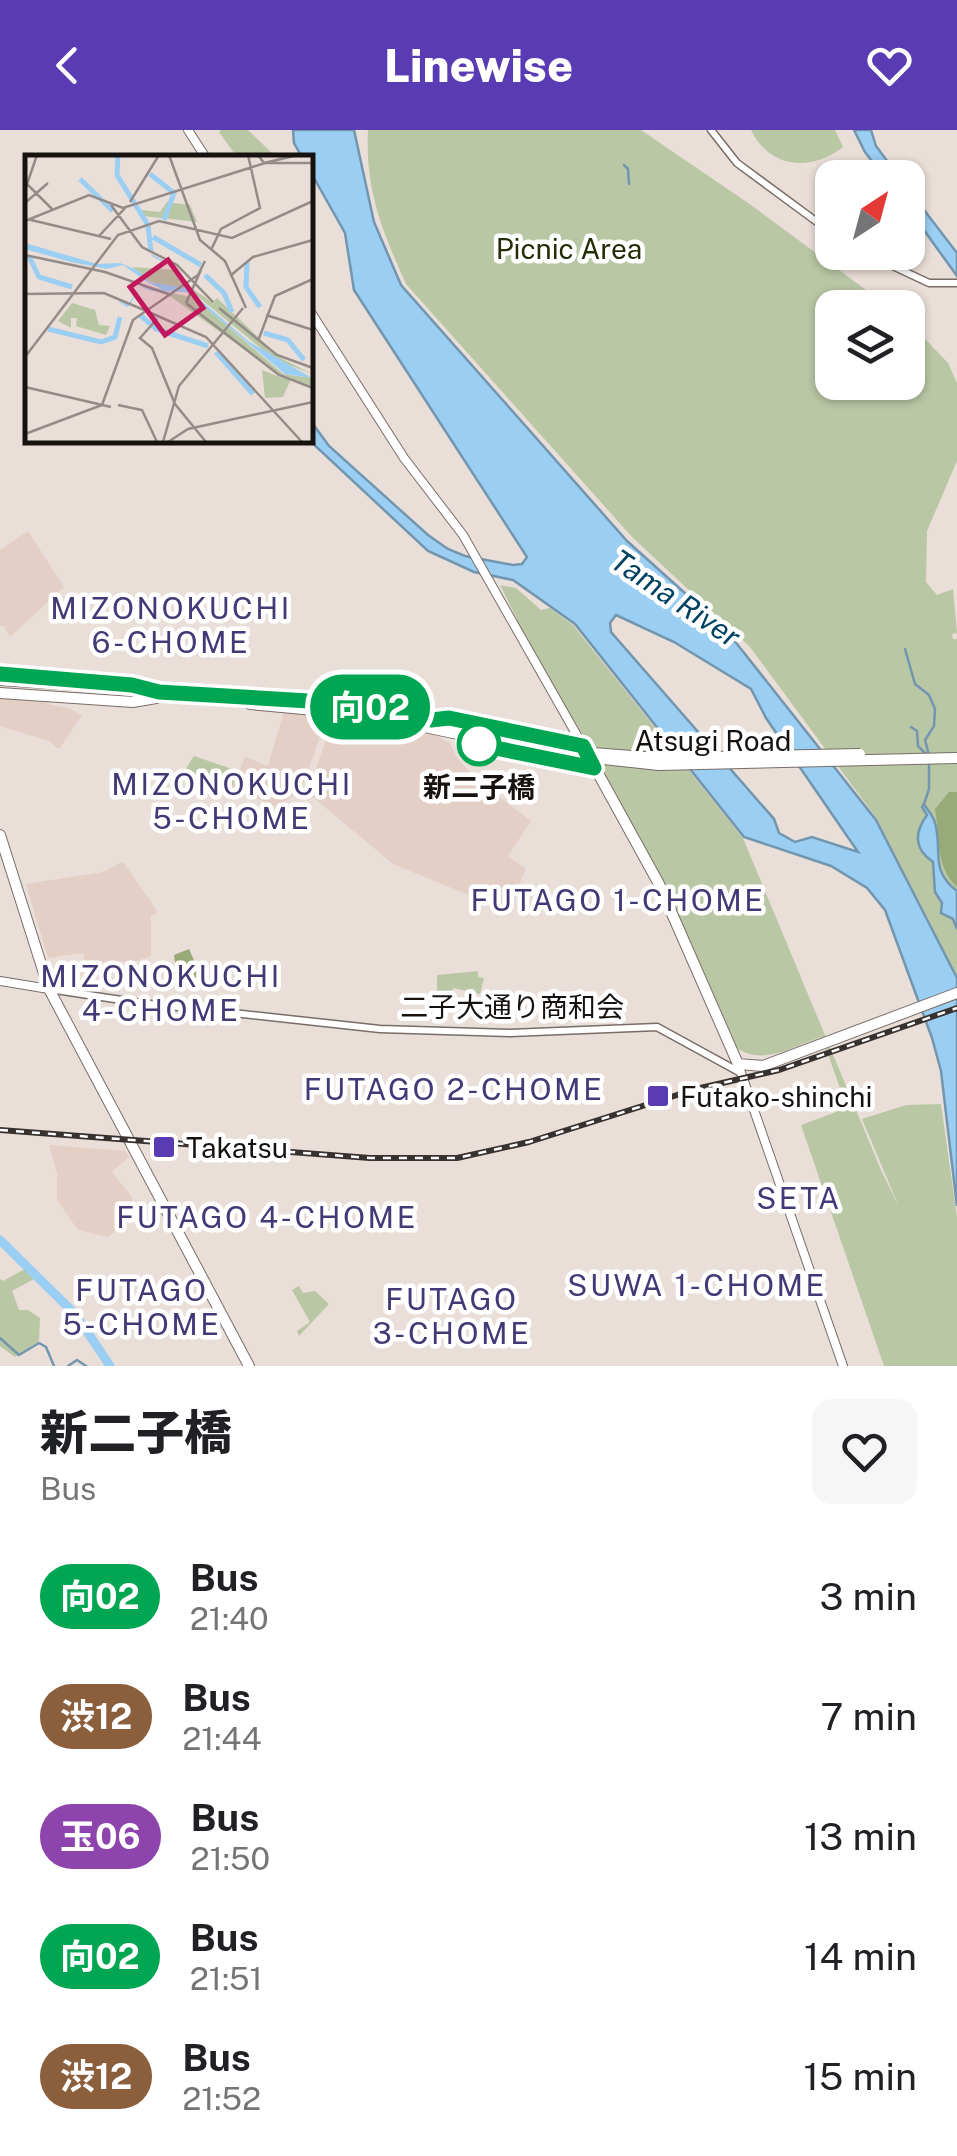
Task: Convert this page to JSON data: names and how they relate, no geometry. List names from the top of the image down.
{
  "streets": {
    "highway": ["Atsugi Road"],
    "street": ["二子大通り商和会"]
  },
  "districts": [
    "MIZONOKUCHI 6-CHOME",
    "MIZONOKUCHI 5-CHOME",
    "FUTAGO 1-CHOME",
    "MIZONOKUCHI 4-CHOME",
    "FUTAGO 2-CHOME",
    "SETA",
    "FUTAGO 4-CHOME",
    "SUWA 1-CHOME",
    "FUTAGO 5-CHOME",
    "FUTAGO 3-CHOME"
  ],
  "water": ["Tama River"],
  "parks": ["Picnic Area"],
  "places": {
    "other": ["新二子橋"],
    "transit": ["Futako-shinchi", "Takatsu"]
  },
  "lines": ["bus line 向02"],
  "north": "top right",
  "page": {
    "header": "Linewise",
    "on_map": "向02",
    "heading": ["新二子橋", "Bus"],
    "list": [
      {
        "mark": "向02",
        "name": "Bus",
        "note": "21:40",
        "value": "3 min"
      },
      {
        "mark": "渋12",
        "name": "Bus",
        "note": "21:44",
        "value": "7 min"
      },
      {
        "mark": "玉06",
        "name": "Bus",
        "note": "21:50",
        "value": "13 min"
      },
      {
        "mark": "向02",
        "name": "Bus",
        "note": "21:51",
        "value": "14 min"
      },
      {
        "mark": "渋12",
        "name": "Bus",
        "note": "21:52",
        "value": "15 min"
      }
    ]
  }
}
